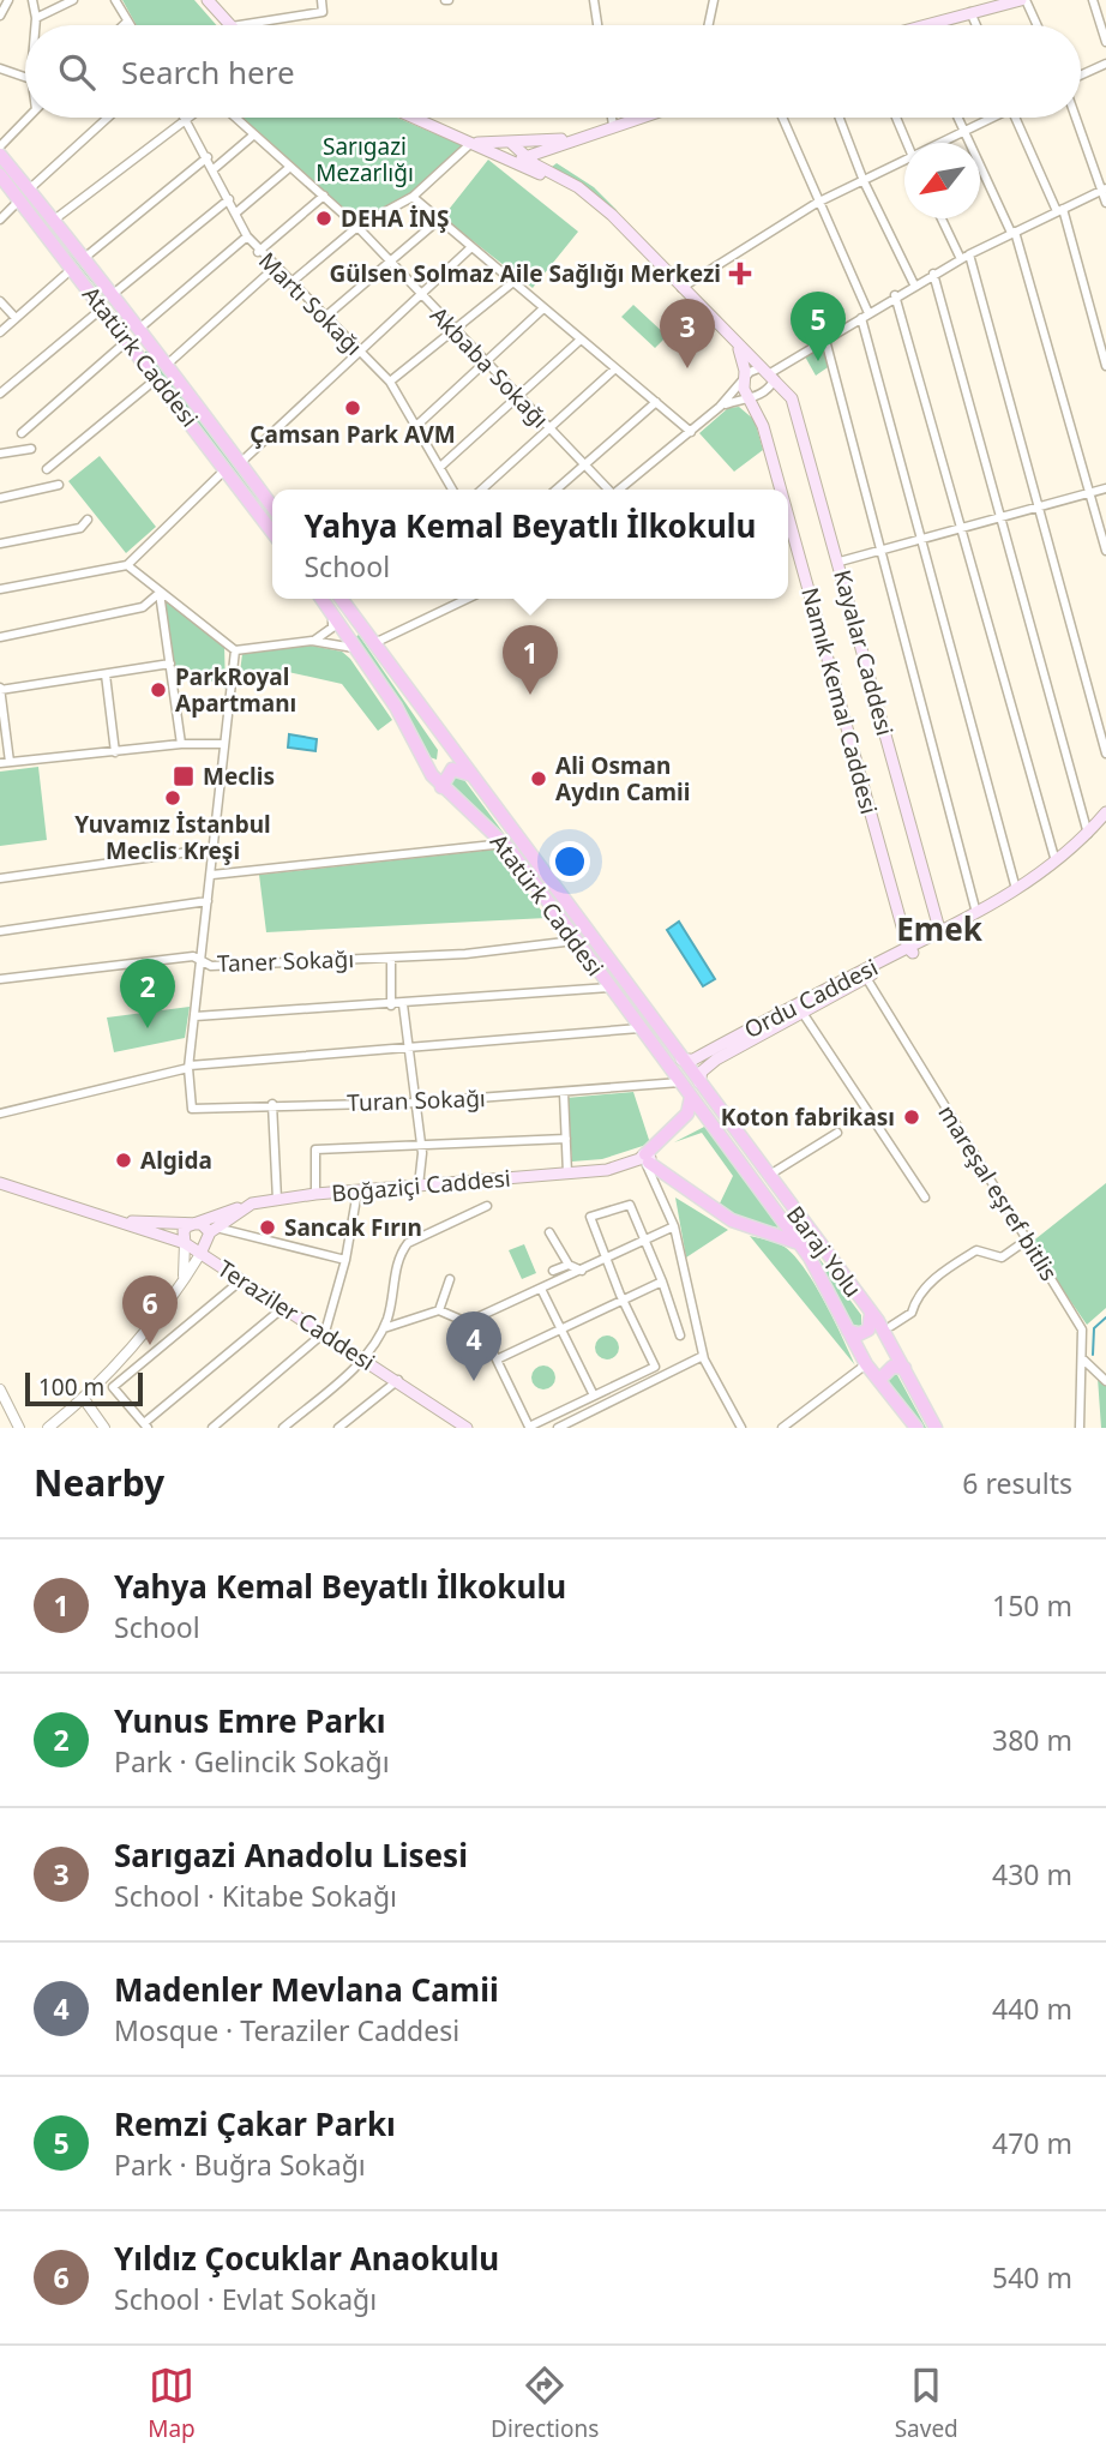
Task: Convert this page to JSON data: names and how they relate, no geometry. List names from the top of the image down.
{
  "streets": {
    "main road": [
      "Atatürk Caddesi",
      "Kayalar Caddesi",
      "Namık Kemal Caddesi",
      "Ordu Caddesi",
      "Boğaziçi Caddesi",
      "Baraj Yolu",
      "Teraziler Caddesi"
    ],
    "street": [
      "Martı Sokağı",
      "Akbaba Sokağı",
      "Taner Sokağı",
      "Turan Sokağı",
      "mareşal eşref bitlis"
    ]
  },
  "crossings": [
    ["Atatürk Caddesi", "Taner Sokağı"],
    ["Atatürk Caddesi", "Ordu Caddesi"],
    ["Atatürk Caddesi", "Turan Sokağı"],
    ["Atatürk Caddesi", "Baraj Yolu"],
    ["Kayalar Caddesi", "Namık Kemal Caddesi"],
    ["Kayalar Caddesi", "Ordu Caddesi"],
    ["Namık Kemal Caddesi", "Ordu Caddesi"],
    ["Ordu Caddesi", "mareşal eşref bitlis"],
    ["Ordu Caddesi", "Baraj Yolu"]
  ],
  "districts": ["Emek"],
  "parks": ["Sarıgazi Mezarlığı"],
  "places": {
    "other": [
      "DEHA İNŞ",
      "Çamsan Park AVM",
      "ParkRoyal Apartmanı",
      "Ali Osman Aydın Camii",
      "Yuvamız İstanbul Meclis Kreşi",
      "Koton fabrikası",
      "Algida",
      "Sancak Fırın"
    ],
    "health": ["Gülsen Solmaz Aile Sağlığı Merkezi"],
    "transit": ["Meclis"]
  },
  "scale_bar": "100 m",
  "north": "bottom left",
  "page": {
    "search": "Search here",
    "pins": [
      "5",
      "3",
      "1",
      "2",
      "6",
      "4"
    ],
    "popup": ["Yahya Kemal Beyatlı İlkokulu", "School"],
    "scale": "100 m",
    "heading": ["Nearby", "6 results"],
    "list": [
      {
        "mark": "1",
        "name": "Yahya Kemal Beyatlı İlkokulu",
        "note": "School",
        "value": "150 m"
      },
      {
        "mark": "2",
        "name": "Yunus Emre Parkı",
        "note": "Park · Gelincik Sokağı",
        "value": "380 m"
      },
      {
        "mark": "3",
        "name": "Sarıgazi Anadolu Lisesi",
        "note": "School · Kitabe Sokağı",
        "value": "430 m"
      },
      {
        "mark": "4",
        "name": "Madenler Mevlana Camii",
        "note": "Mosque · Teraziler Caddesi",
        "value": "440 m"
      },
      {
        "mark": "5",
        "name": "Remzi Çakar Parkı",
        "note": "Park · Buğra Sokağı",
        "value": "470 m"
      },
      {
        "mark": "6",
        "name": "Yıldız Çocuklar Anaokulu",
        "note": "School · Evlat Sokağı",
        "value": "540 m"
      }
    ],
    "nav": ["Map", "Directions", "Saved"]
  }
}
